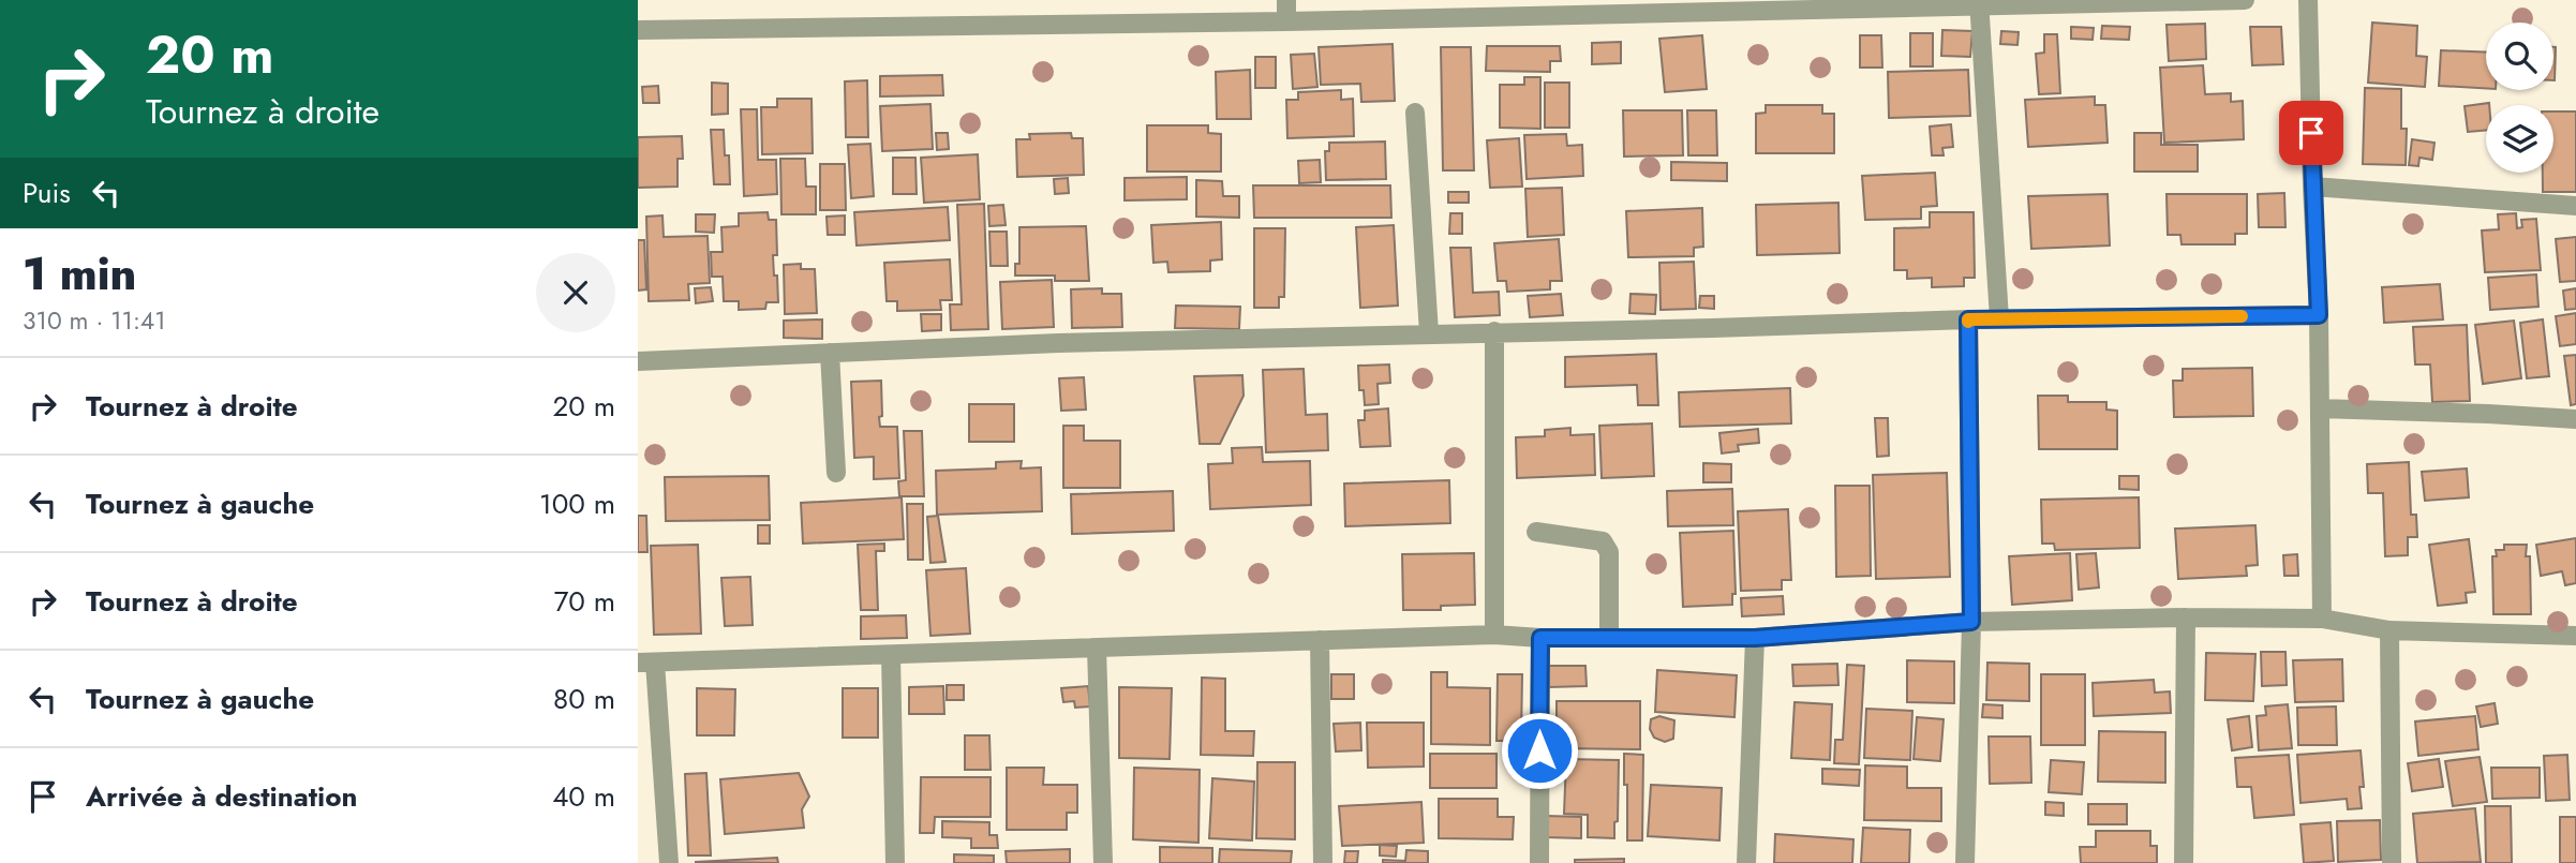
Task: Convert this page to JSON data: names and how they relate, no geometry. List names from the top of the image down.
{
  "page": {
    "turn": ["20 m", "Tournez à droite"],
    "then": "Puis",
    "heading": ["1 min", "310 m · 11:41"],
    "list": [
      {
        "name": "Tournez à droite",
        "value": "20 m"
      },
      {
        "name": "Tournez à gauche",
        "value": "100 m"
      },
      {
        "name": "Tournez à droite",
        "value": "70 m"
      },
      {
        "name": "Tournez à gauche",
        "value": "80 m"
      },
      {
        "name": "Arrivée à destination",
        "value": "40 m"
      }
    ]
  }
}
